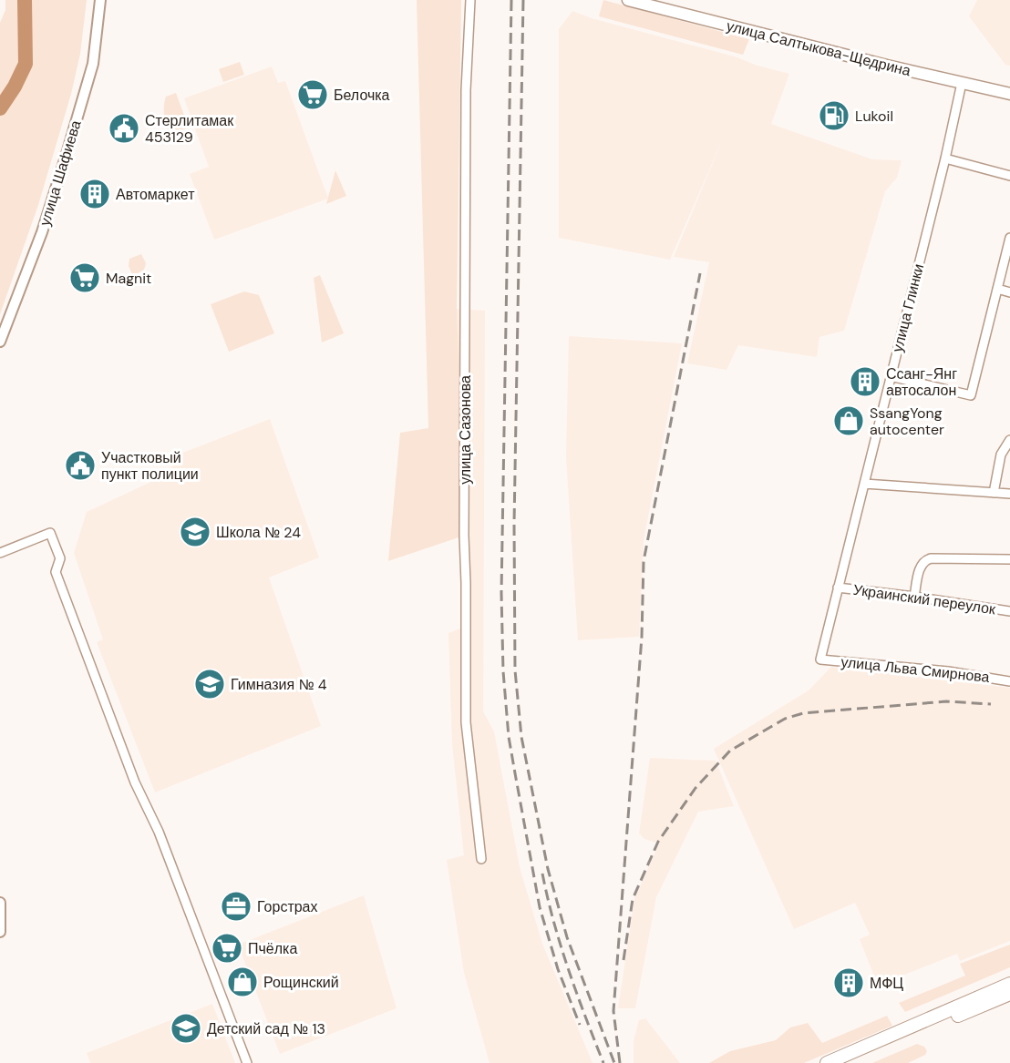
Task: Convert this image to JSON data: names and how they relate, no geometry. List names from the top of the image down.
{
  "streets": {
    "main road": ["улица Салтыкова-Щедрина"],
    "street": [
      "улица Шафиева",
      "улица Глинки",
      "улица Сазонова",
      "Украинский переулок",
      "улица Льва Смирнова"
    ]
  },
  "crossings": [
    ["улица Салтыкова-Щедрина", "улица Глинки"],
    ["улица Глинки", "Украинский переулок"],
    ["улица Глинки", "улица Льва Смирнова"]
  ],
  "places": {
    "supermarket": ["Белочка", "Magnit", "Пчёлка"],
    "fuel station": ["Lukoil"],
    "public building": ["Стерлитамак 453129", "Участковый пункт полиции"],
    "building": ["Автомаркет", "Ссанг-Янг автосалон", "МФЦ"],
    "shop": ["SsangYong autocenter", "Рощинский"],
    "school or university": ["Школа № 24", "Гимназия № 4", "Детский сад № 13"],
    "office": ["Горстрах"]
  }
}
